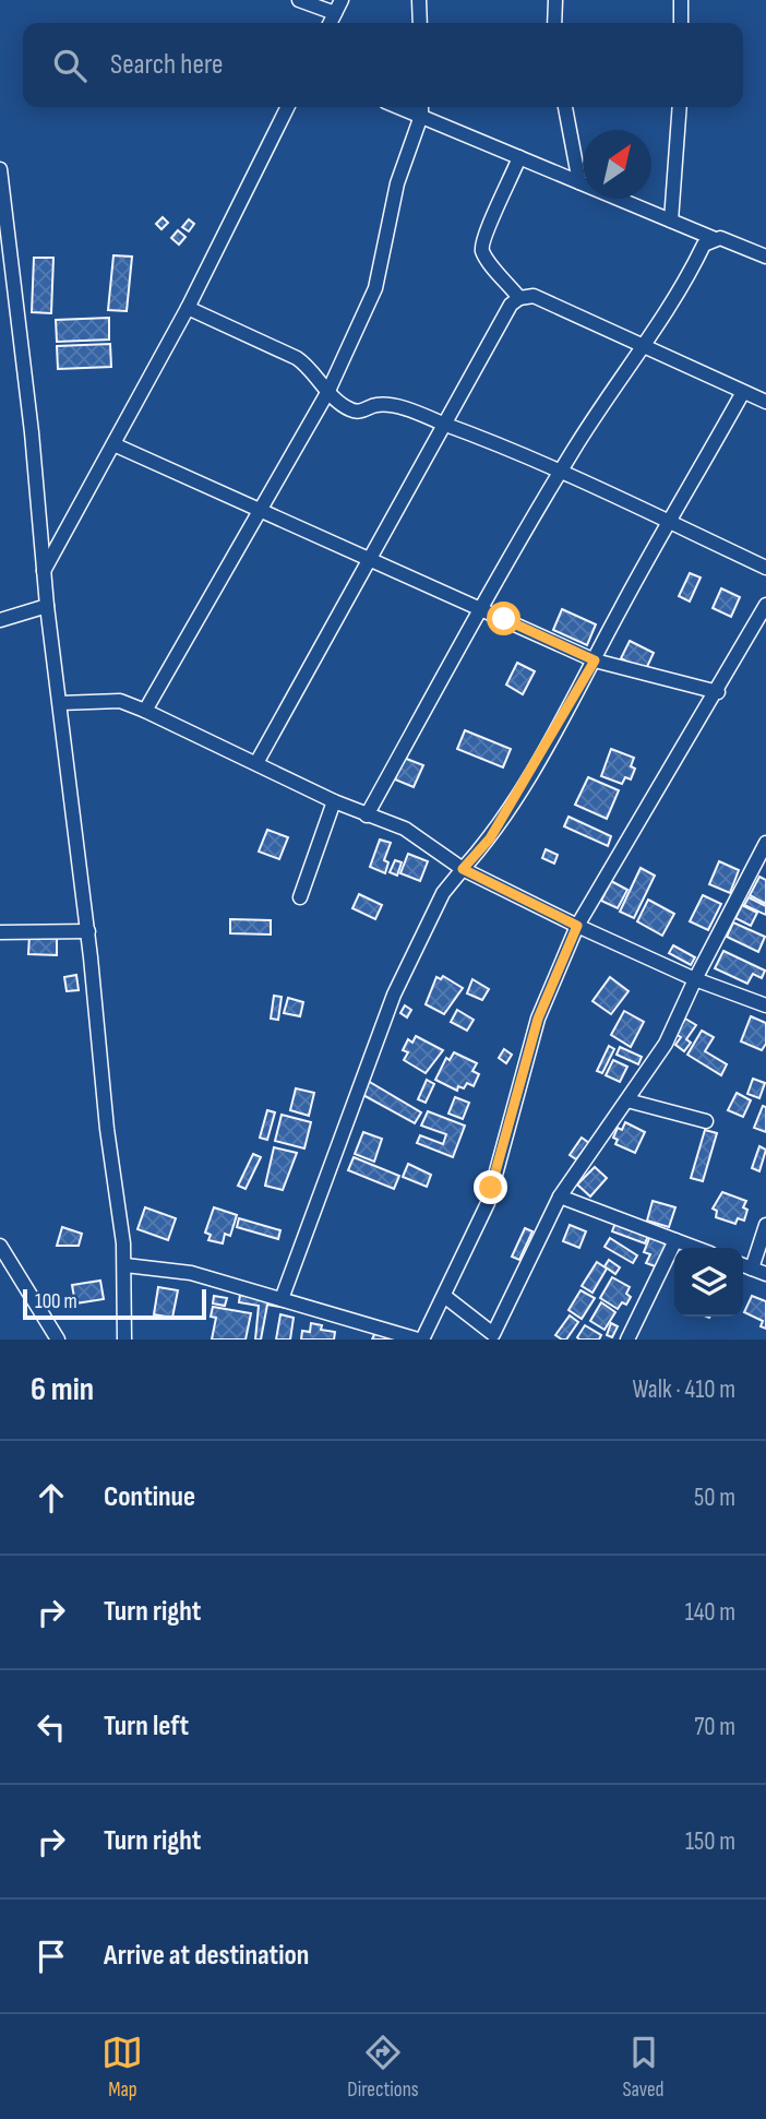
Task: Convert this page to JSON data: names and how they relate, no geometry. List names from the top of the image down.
{
  "scale_bar": "100 m",
  "north": "top right",
  "page": {
    "search": "Search here",
    "scale": "100 m",
    "heading": ["6 min", "Walk · 410 m"],
    "list": [
      ["Continue", "50 m"],
      ["Turn right", "140 m"],
      ["Turn left", "70 m"],
      ["Turn right", "150 m"],
      "Arrive at destination"
    ],
    "nav": ["Map", "Directions", "Saved"]
  }
}
